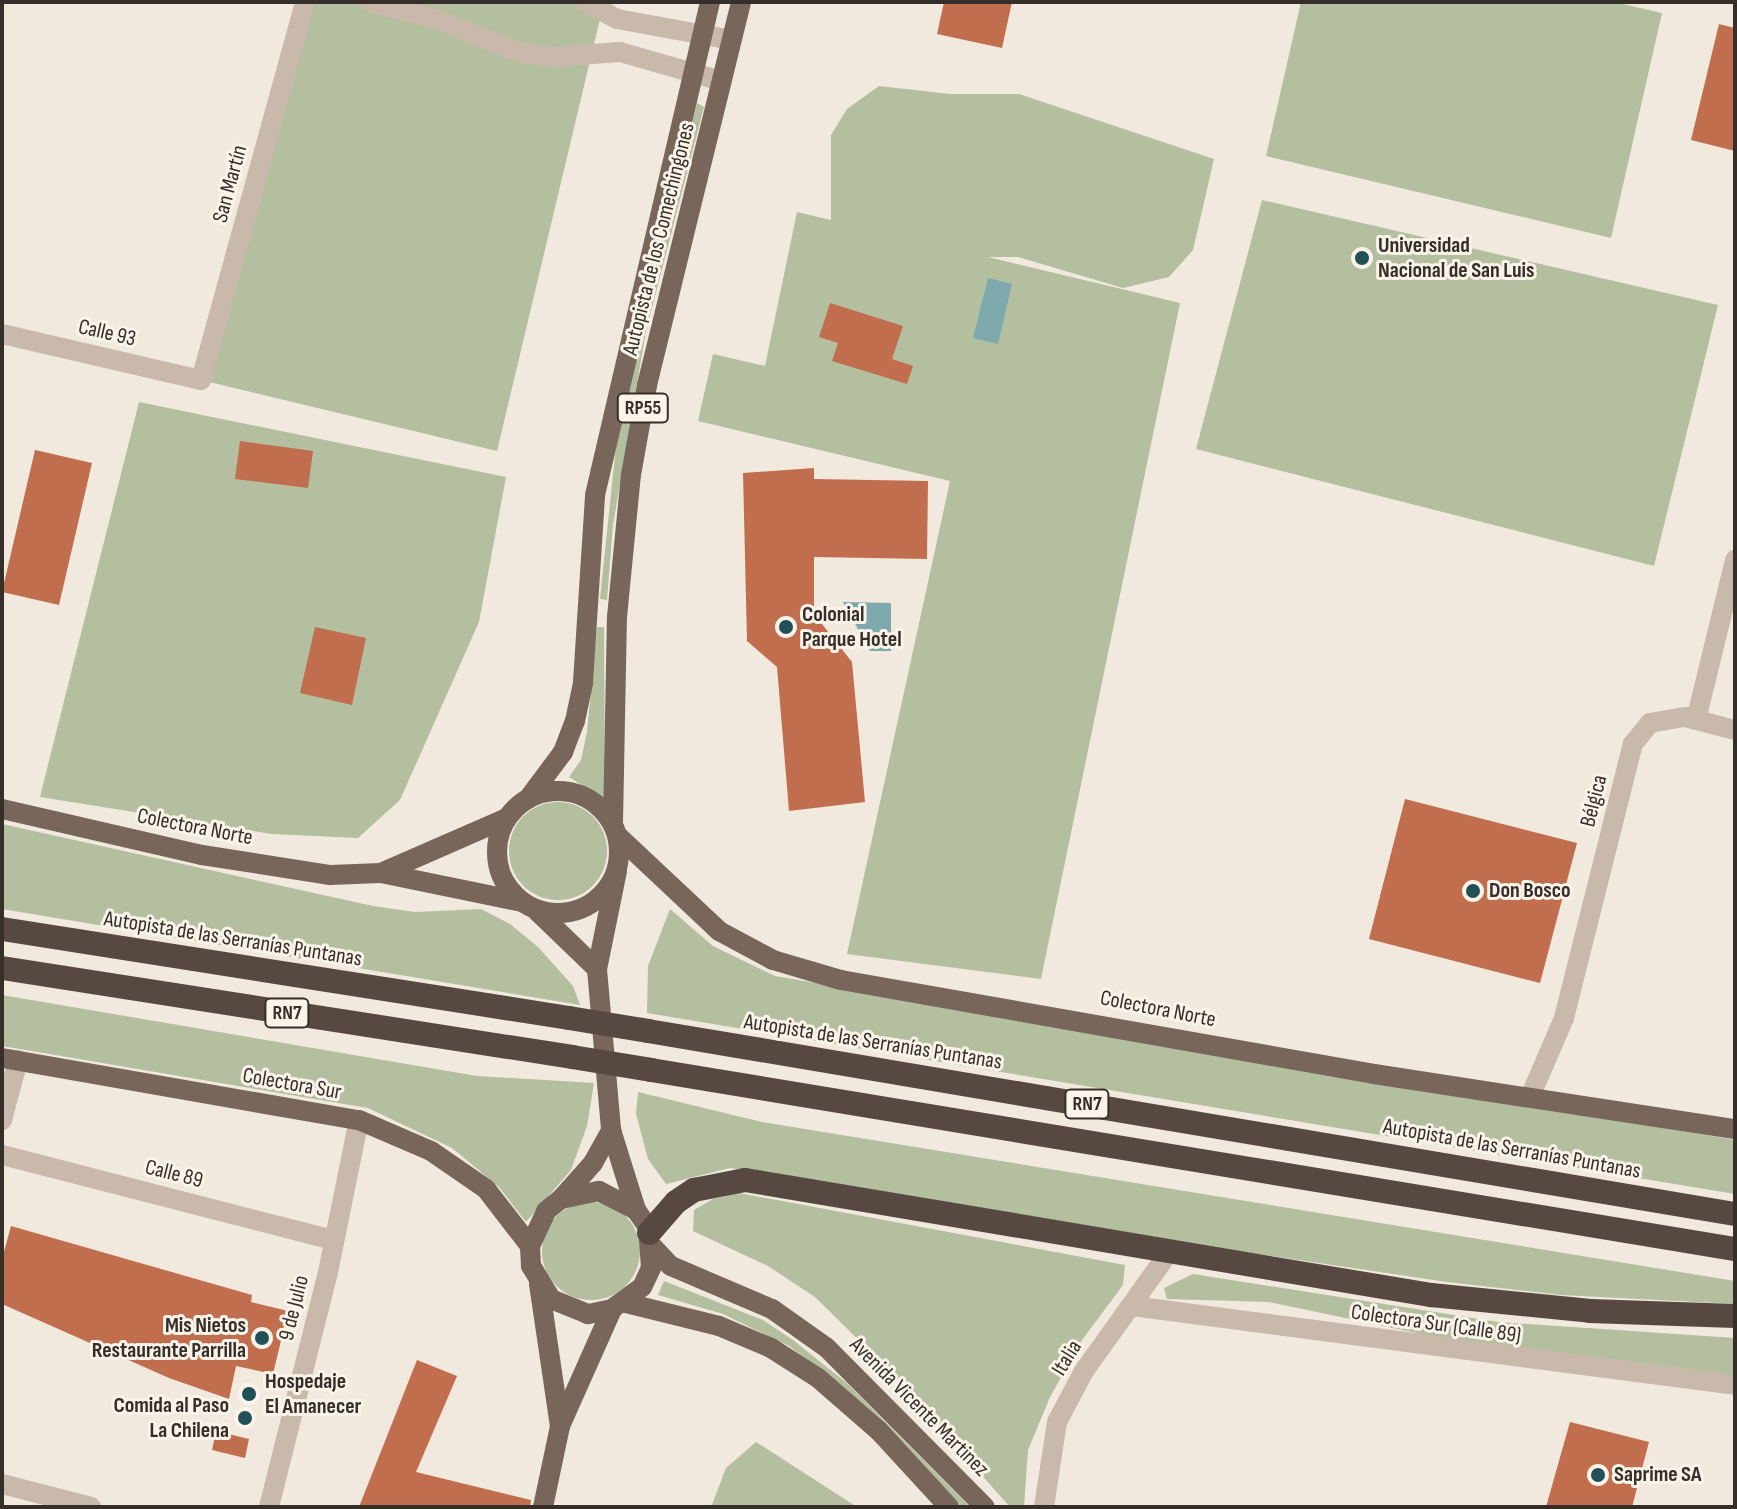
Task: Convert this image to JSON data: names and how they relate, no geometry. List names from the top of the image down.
{
  "streets": {
    "highway": ["Autopista de las Serranías Puntanas", "RN7"],
    "main road": [
      "Autopista de los Comechingones",
      "RP55",
      "Colectora Norte",
      "Colectora Sur",
      "Avenida Vicente Martinez"
    ],
    "street": [
      "San Martín",
      "Calle 93",
      "Bélgica",
      "Calle 89",
      "9 de Julio",
      "Colectora Sur (Calle 89)",
      "Italia"
    ]
  },
  "crossings": [
    ["San Martín", "Calle 93"],
    ["Autopista de los Comechingones", "RP55"],
    ["Autopista de los Comechingones", "Colectora Norte"],
    ["RP55", "Colectora Norte"],
    ["Bélgica", "Colectora Norte"],
    ["Colectora Sur", "9 de Julio"],
    ["Colectora Sur", "Avenida Vicente Martinez"],
    ["Calle 89", "9 de Julio"],
    ["Colectora Sur (Calle 89)", "Italia"]
  ],
  "places": [
    "Universidad Nacional de San Luis",
    "Colonial Parque Hotel",
    "Don Bosco",
    "Mis Nietos Restaurante Parrilla",
    "Hospedaje El Amanecer",
    "Comida al Paso La Chilena",
    "Saprime SA"
  ]
}
